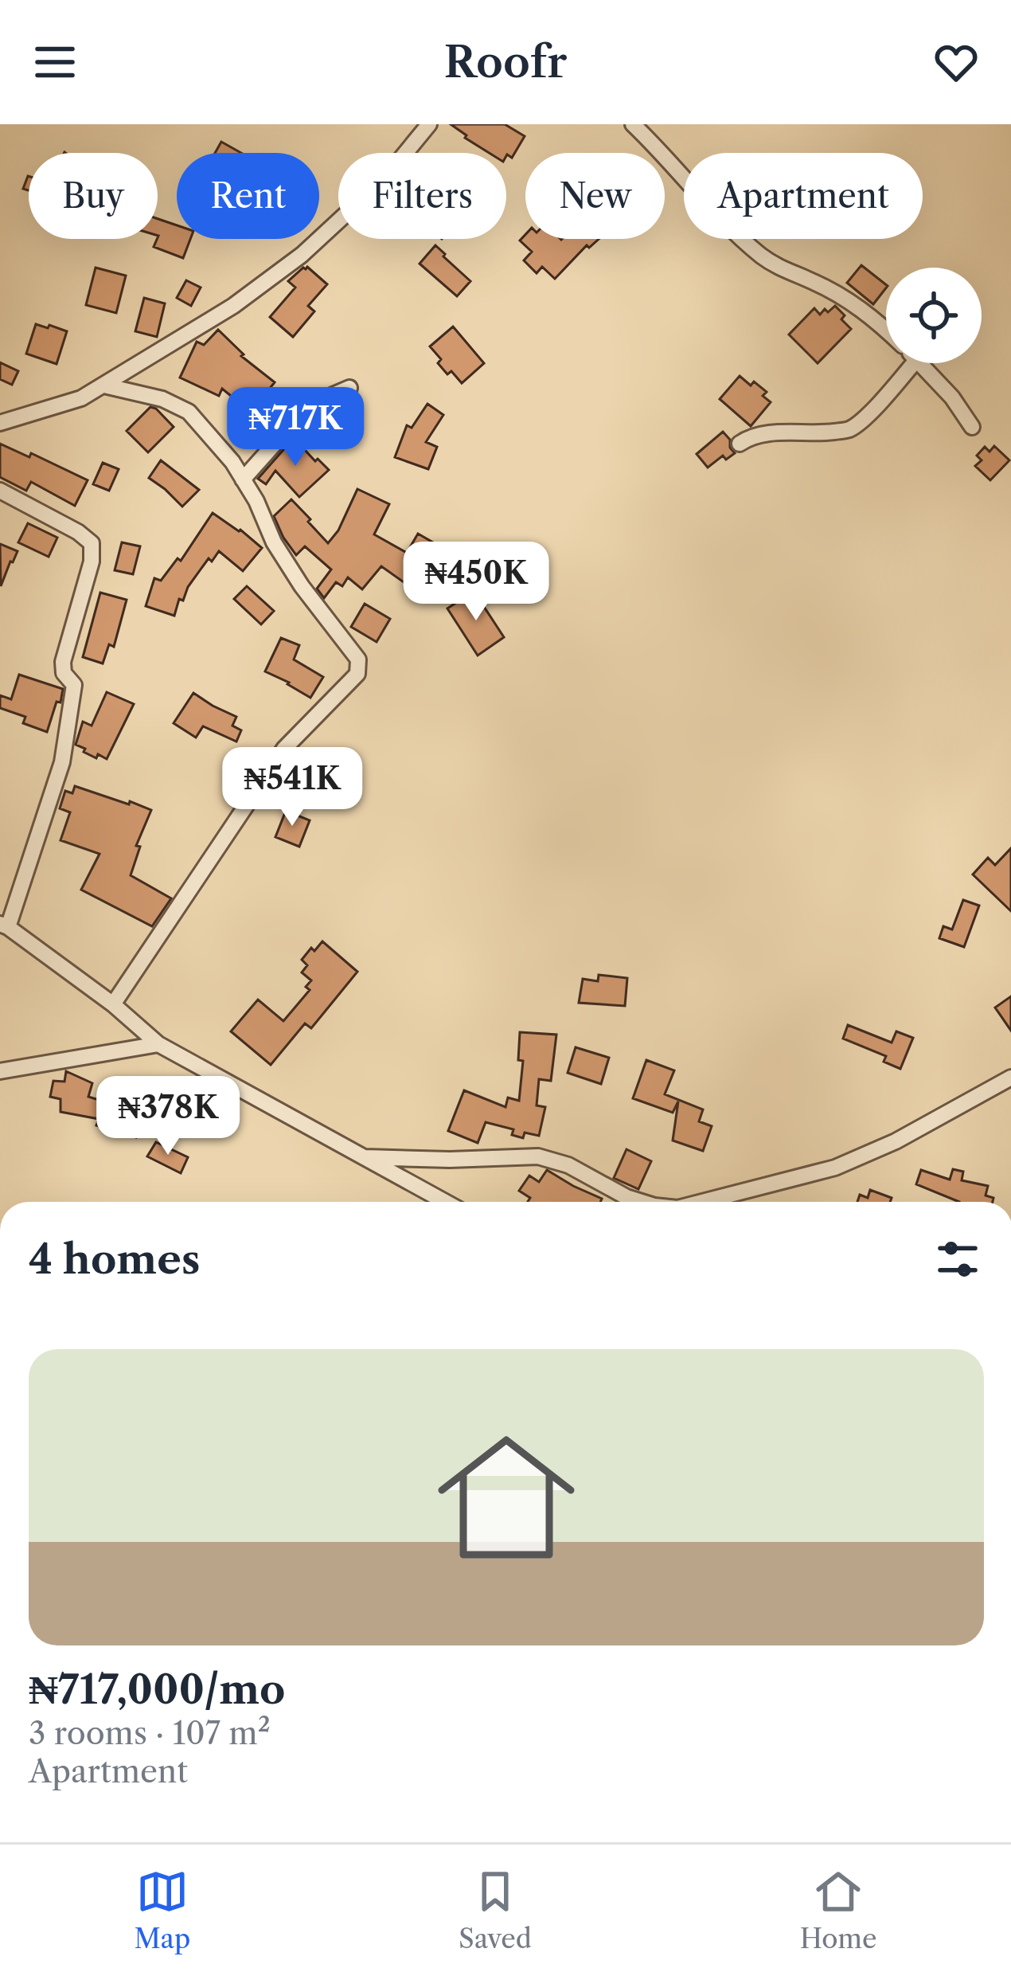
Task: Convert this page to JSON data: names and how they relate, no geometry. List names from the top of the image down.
{
  "page": {
    "header": "Roofr",
    "chip": [
      "Buy",
      "Rent",
      "Filters",
      "New",
      "Apartment"
    ],
    "price": [
      "₦717K",
      "₦450K",
      "₦541K",
      "₦378K"
    ],
    "heading": "4 homes",
    "list": [
      {
        "name": "₦717,000/mo",
        "note": "3 rooms · 107 m² · Apartment"
      }
    ],
    "tabs": ["Map", "Saved", "Home"]
  }
}
